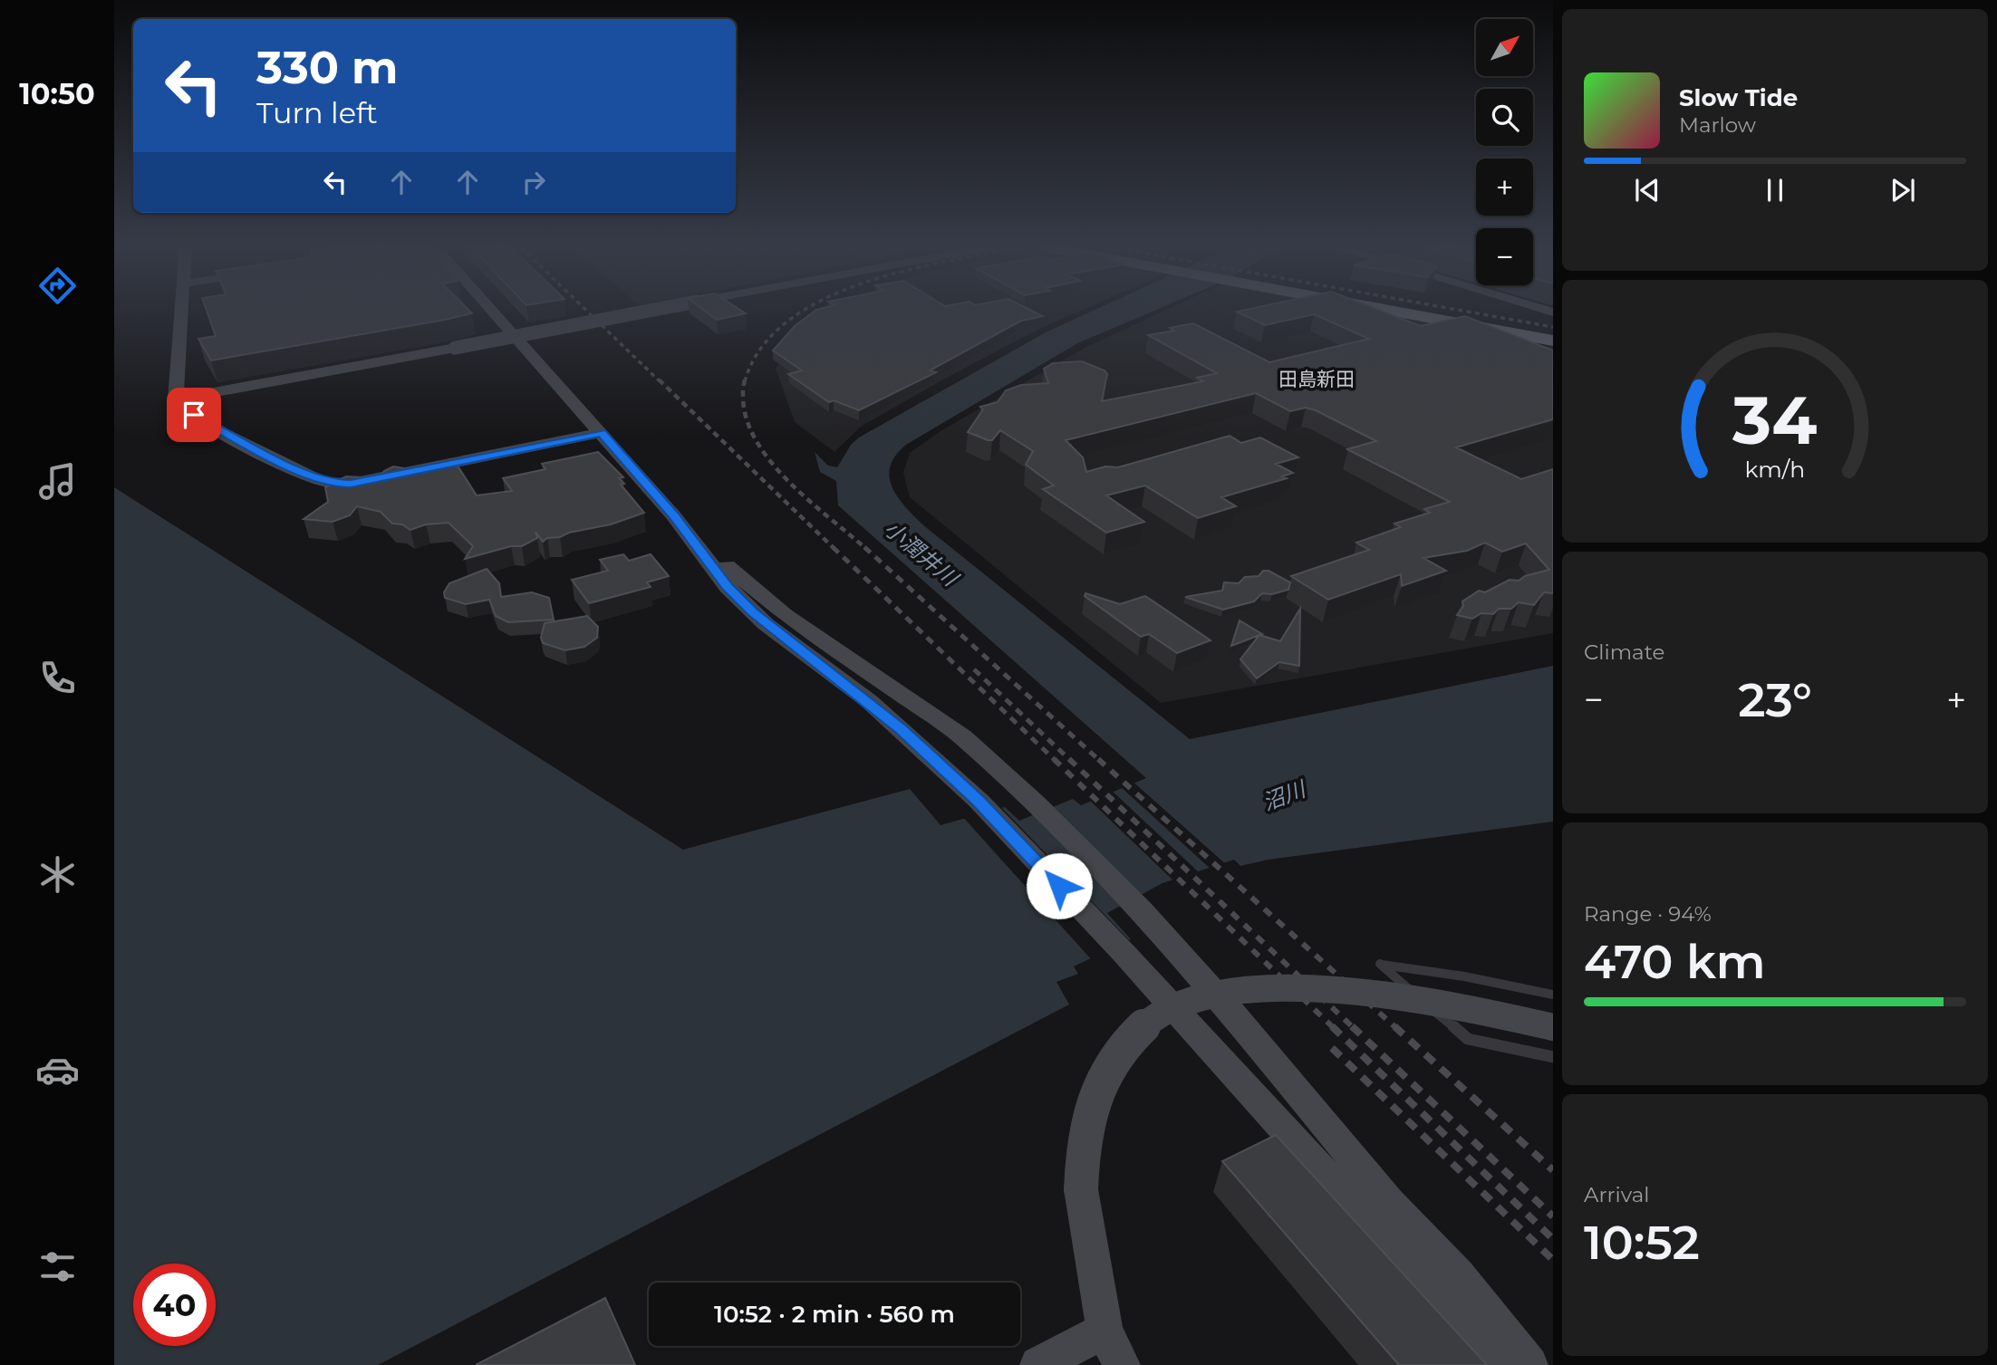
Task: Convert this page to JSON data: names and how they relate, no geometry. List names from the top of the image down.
{
  "districts": ["田島新田"],
  "water": ["小潤井川", "沼川"],
  "north": "top right",
  "page": {
    "tabs": "10:50",
    "map_buttons": ["+", "−"],
    "turn": ["330 m", "Turn left"],
    "song": ["Slow Tide", "Marlow"],
    "tile": [
      "Climate",
      ["Range · 94%", "470 km"],
      ["Arrival", "10:52"]
    ],
    "heat": ["−", "23°", "+"],
    "limit": "40",
    "trip": "10:52 · 2 min · 560 m",
    "gauge": ["34", "km/h"]
  }
}
